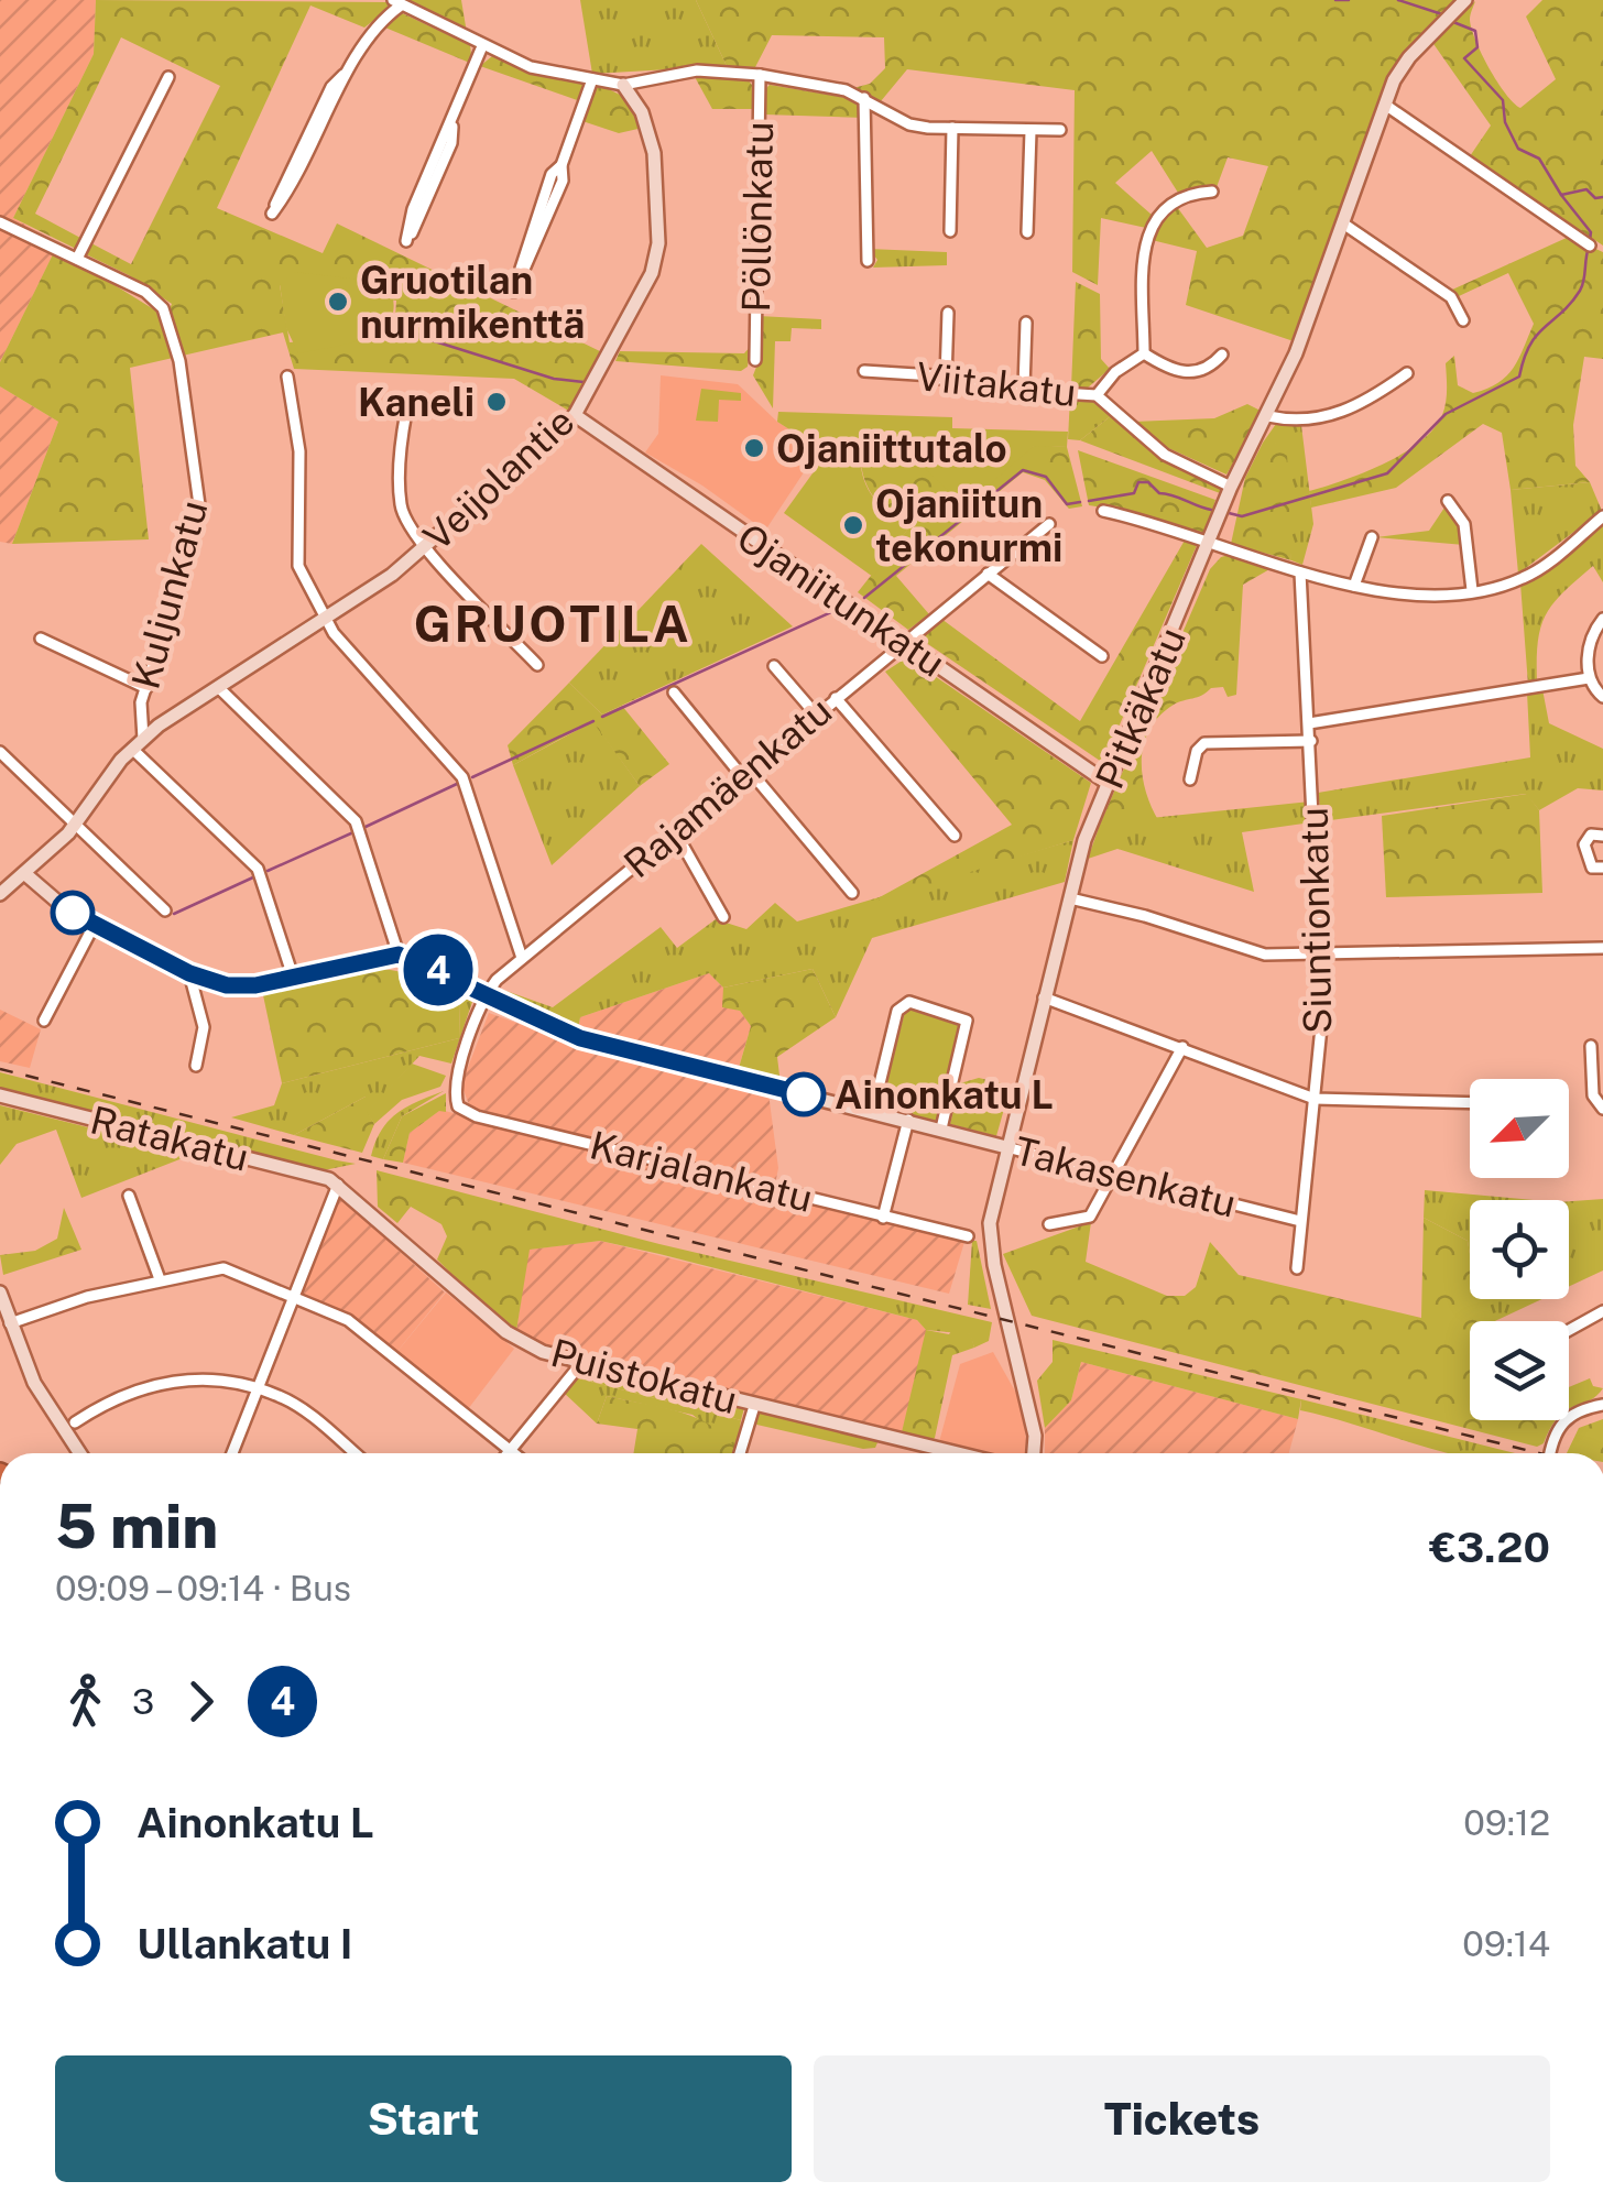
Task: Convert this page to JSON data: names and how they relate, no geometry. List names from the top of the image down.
{
  "streets": {
    "street": [
      "Pöllönkatu",
      "Viitakatu",
      "Veijolantie",
      "Kuljunkatu",
      "Ojaniitunkatu",
      "Pitkäkatu",
      "Rajamäenkatu",
      "Siuntionkatu",
      "Ratakatu",
      "Karjalankatu",
      "Takasenkatu",
      "Puistokatu"
    ]
  },
  "crossings": [
    ["Viitakatu", "Pitkäkatu"],
    ["Veijolantie", "Kuljunkatu"],
    ["Veijolantie", "Ojaniitunkatu"],
    ["Ojaniitunkatu", "Pitkäkatu"],
    ["Ojaniitunkatu", "Rajamäenkatu"],
    ["Pitkäkatu", "Takasenkatu"],
    ["Rajamäenkatu", "Karjalankatu"],
    ["Rajamäenkatu", "Takasenkatu"],
    ["Siuntionkatu", "Takasenkatu"],
    ["Ratakatu", "Puistokatu"]
  ],
  "districts": ["GRUOTILA"],
  "places": [
    "Gruotilan nurmikenttä",
    "Kaneli",
    "Ojaniittutalo",
    "Ojaniitun tekonurmi",
    "Ainonkatu L"
  ],
  "lines": ["bus line 4"],
  "north": "bottom left",
  "page": {
    "on_map": "4",
    "heading": ["5 min", "09:09 – 09:14 · Bus", "€3.20"],
    "legs": ["3", "4"],
    "list": [
      {
        "name": "Ainonkatu L",
        "value": "09:12"
      },
      {
        "name": "Ullankatu I",
        "value": "09:14"
      }
    ],
    "buttons": ["Start", "Tickets"]
  }
}
